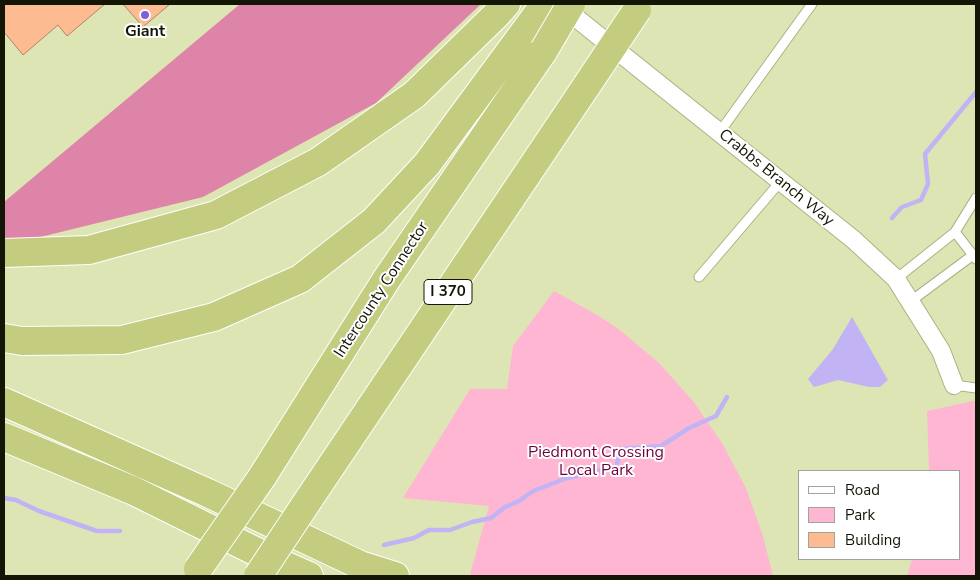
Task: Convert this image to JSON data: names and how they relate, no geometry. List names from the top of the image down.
{
  "streets": {
    "highway": ["Intercounty Connector", "I 370"],
    "street": ["Crabbs Branch Way"]
  },
  "parks": ["Piedmont Crossing Local Park"],
  "places": ["Giant"],
  "legend": ["Road", "Park", "Building"]
}
